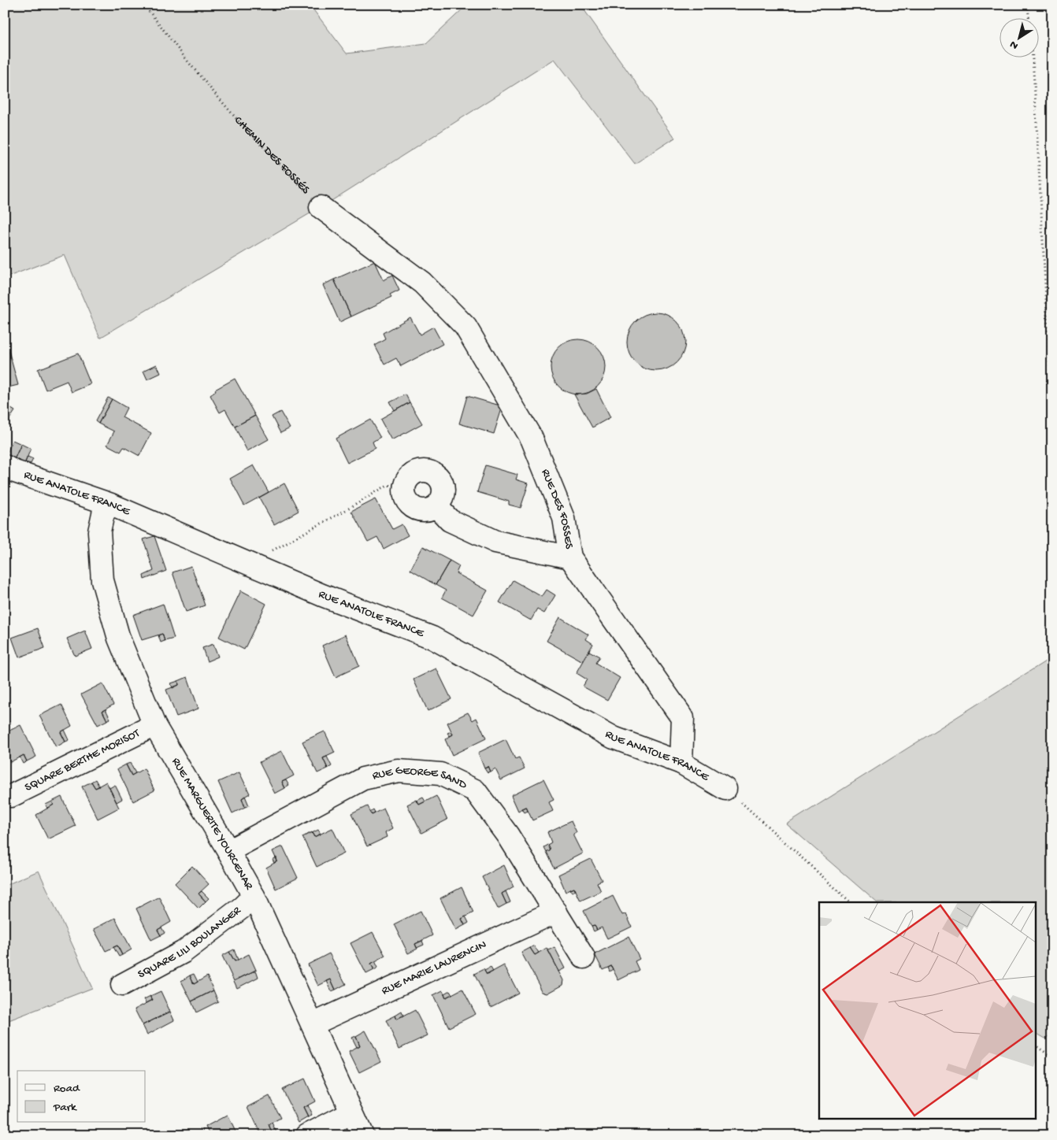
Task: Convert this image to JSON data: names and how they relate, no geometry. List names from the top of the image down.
{
  "streets": {
    "street": [
      "RUE ANATOLE FRANCE",
      "RUE DES FOSSES",
      "SQUARE BERTHE MORISOT",
      "RUE GEORGE SAND",
      "RUE MARGUERITE YOURCENAR",
      "SQUARE LILI BOULANGER",
      "RUE MARIE LAURENCIN"
    ],
    "path": ["CHEMIN DES FOSSÉS"]
  },
  "crossings": [
    ["CHEMIN DES FOSSÉS", "RUE DES FOSSES"],
    ["RUE ANATOLE FRANCE", "RUE DES FOSSES"],
    ["RUE ANATOLE FRANCE", "RUE MARGUERITE YOURCENAR"],
    ["SQUARE BERTHE MORISOT", "RUE MARGUERITE YOURCENAR"],
    ["RUE GEORGE SAND", "RUE MARGUERITE YOURCENAR"],
    ["RUE GEORGE SAND", "RUE MARIE LAURENCIN"],
    ["RUE MARGUERITE YOURCENAR", "SQUARE LILI BOULANGER"],
    ["RUE MARGUERITE YOURCENAR", "RUE MARIE LAURENCIN"]
  ],
  "legend": ["Road", "Park"],
  "north": "bottom left"
}
